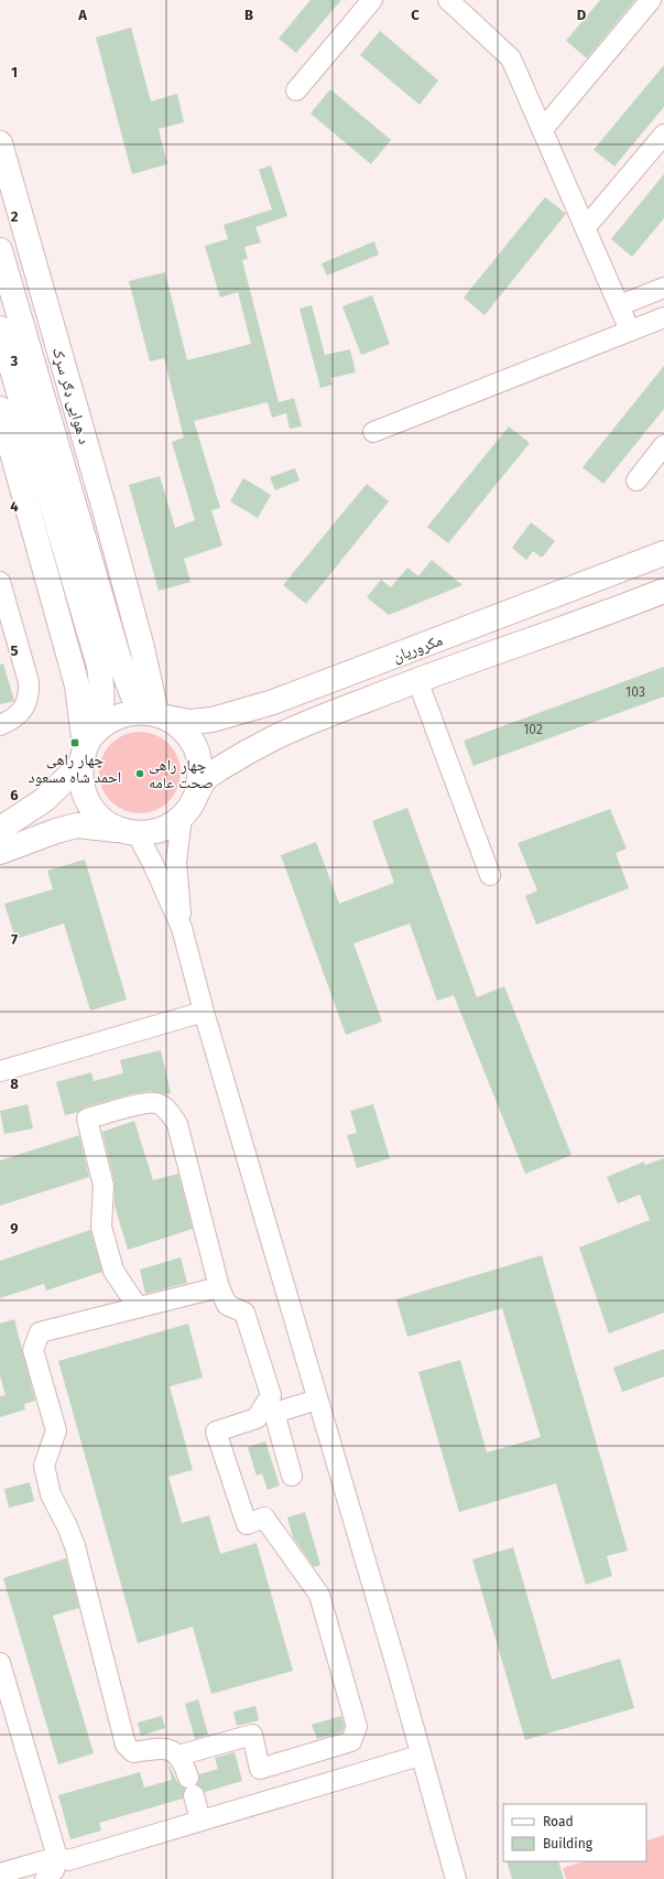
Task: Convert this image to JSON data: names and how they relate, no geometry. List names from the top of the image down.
{
  "streets": {
    "main road": ["د هوایی ډګر سړک", "مکروریان"]
  },
  "crossings": [
    ["د هوایی ډګر سړک", "مکروریان"]
  ],
  "places": {
    "transit": ["چهار راهی احمد شاه مسعود"],
    "other": ["چهار راهی صحت عامه"]
  },
  "house_numbers": ["103", "102"],
  "legend": ["Road", "Building"],
  "grid": {
    "columns": [
      "A",
      "B",
      "C",
      "D"
    ],
    "rows": [
      "1",
      "2",
      "3",
      "4",
      "5",
      "6",
      "7",
      "8",
      "9"
    ]
  }
}
